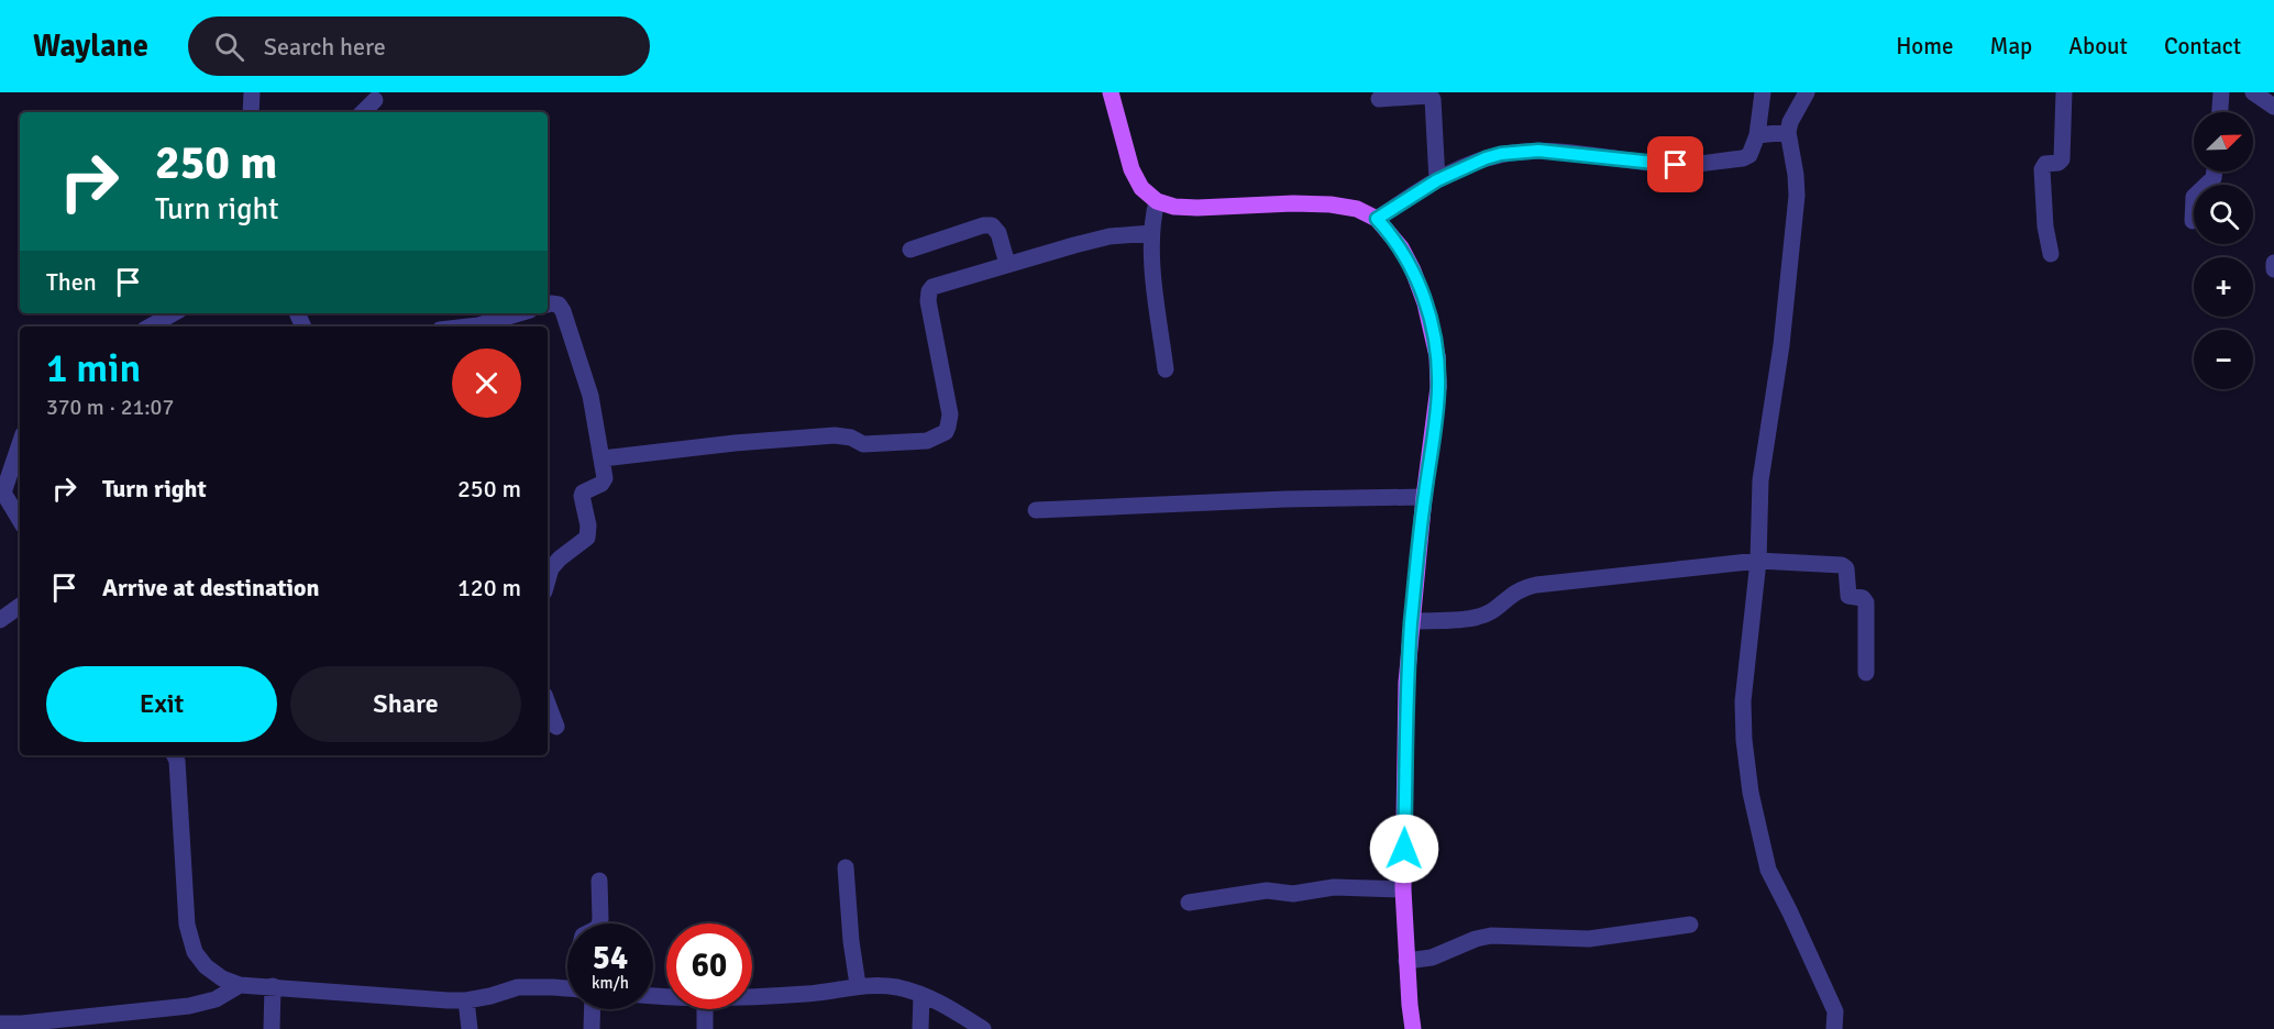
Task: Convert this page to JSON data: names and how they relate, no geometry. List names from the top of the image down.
{
  "north": "top right",
  "page": {
    "header": "Waylane",
    "search": "Search here",
    "nav": [
      "Home",
      "Map",
      "About",
      "Contact"
    ],
    "map_buttons": ["+", "−"],
    "turn": ["250 m", "Turn right"],
    "then": "Then",
    "heading": ["1 min", "370 m · 21:07"],
    "list": [
      {
        "name": "Turn right",
        "value": "250 m"
      },
      {
        "name": "Arrive at destination",
        "value": "120 m"
      }
    ],
    "buttons": ["Exit", "Share"],
    "speed": "54 km/h",
    "limit": "60"
  }
}
